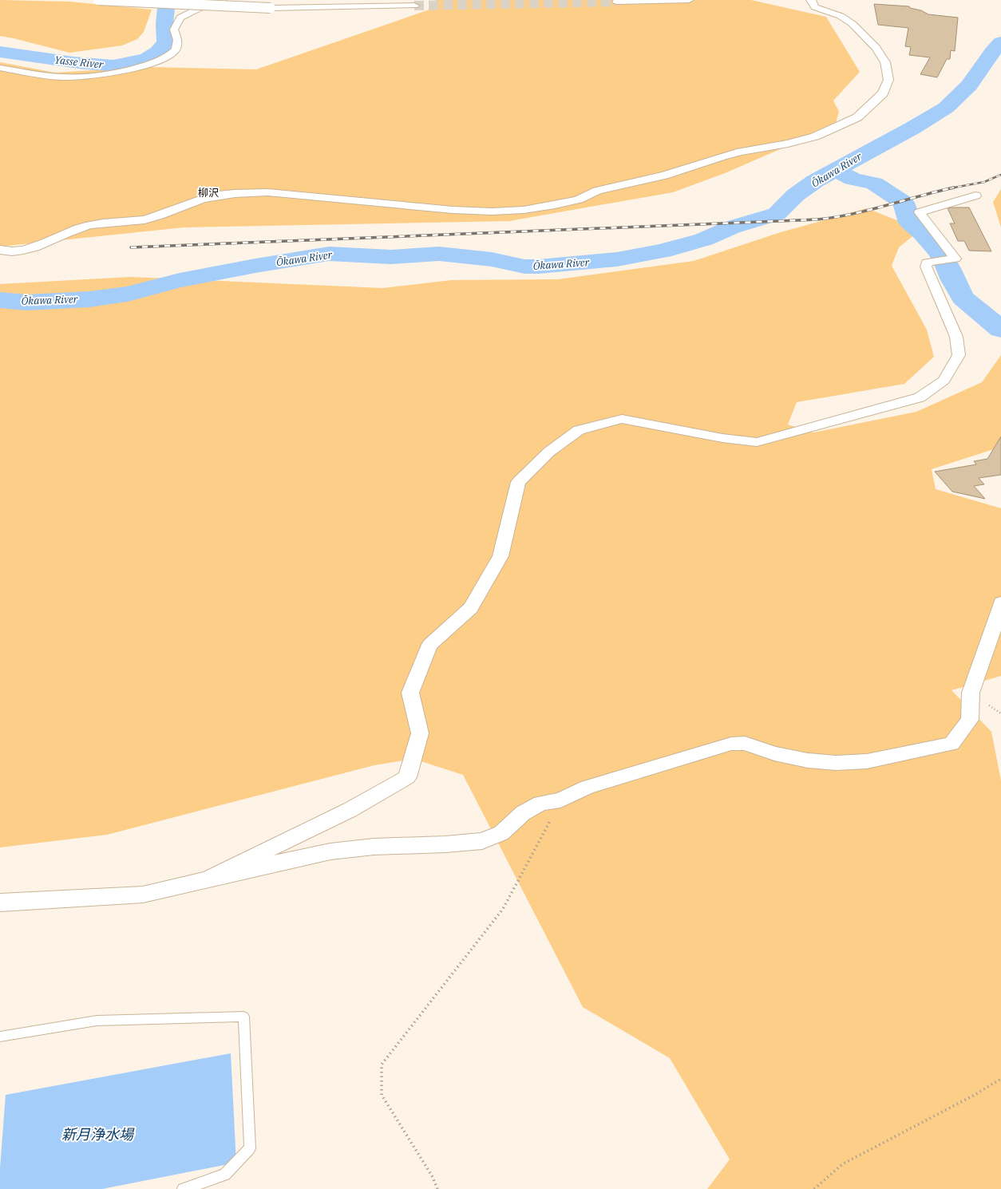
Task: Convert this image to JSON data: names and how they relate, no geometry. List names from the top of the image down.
{
  "districts": ["柳沢"],
  "water": ["Yasse River", "Ōkawa River", "新月浄水場"]
}
